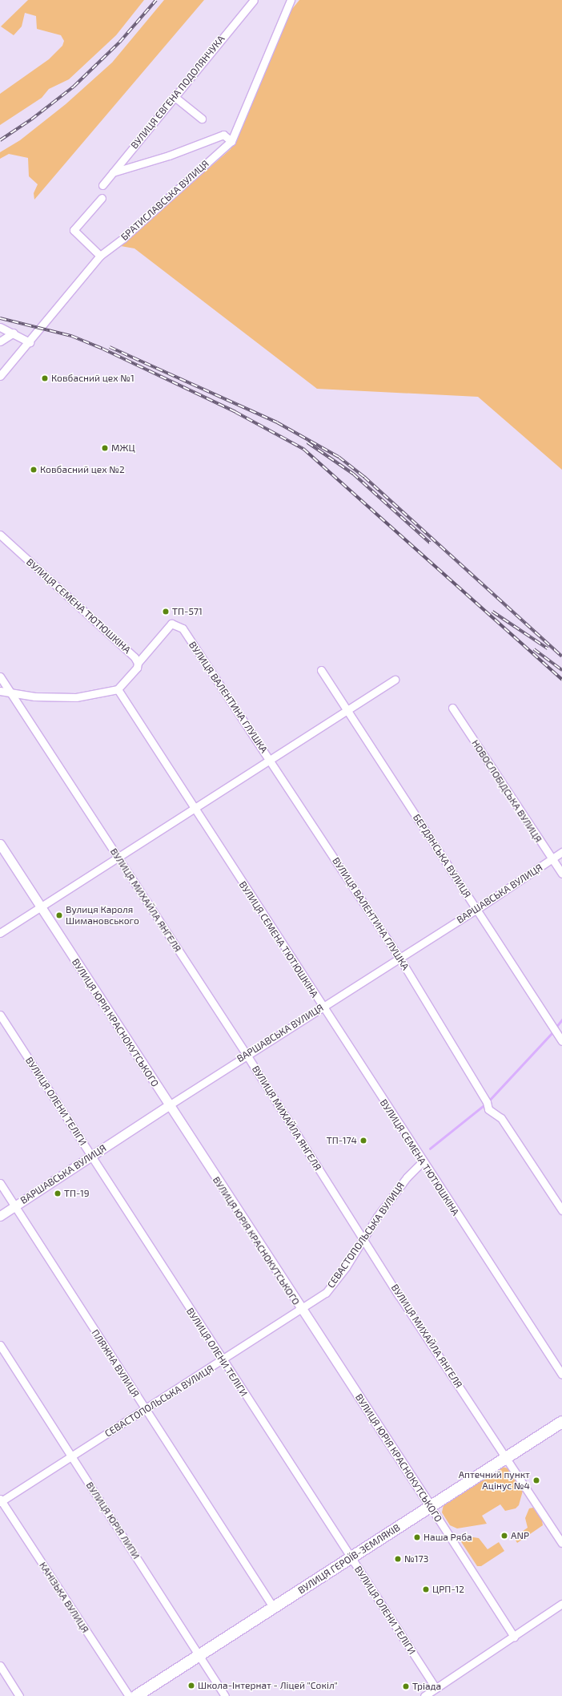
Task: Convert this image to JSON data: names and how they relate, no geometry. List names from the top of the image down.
{
  "streets": {
    "main road": ["ВУЛИЦЯ ГЕРОЇВ-ЗЕМЛЯКІВ"],
    "street": [
      "ВУЛИЦЯ ЄВГЕНА ПОДОЛЯНЧУКА",
      "БРАТИСЛАВСЬКА ВУЛИЦЯ",
      "ВУЛИЦЯ СЕМЕНА ТЮТЮШКІНА",
      "ВУЛИЦЯ ВАЛЕНТИНА ГЛУШКА",
      "НОВОСЛОБІДСЬКА ВУЛИЦЯ",
      "БЕРДЯНСЬКА ВУЛИЦЯ",
      "ВАРШАВСЬКА ВУЛИЦЯ",
      "ВУЛИЦЯ МИХАЙЛА ЯНГЕЛЯ",
      "ВУЛИЦЯ ЮРІЯ КРАСНОКУТСЬКОГО",
      "ВУЛИЦЯ ОЛЕНИ ТЕЛІГИ",
      "СЕВАСТОПОЛЬСЬКА ВУЛИЦЯ",
      "ПЛЯЖНА ВУЛИЦЯ",
      "ВУЛИЦЯ ЮРІЯ ЛИПИ",
      "КАНІЗЬКА ВУЛИЦЯ"
    ]
  },
  "crossings": [
    ["ВУЛИЦЯ СЕМЕНА ТЮТЮШКІНА", "ВУЛИЦЯ ВАЛЕНТИНА ГЛУШКА"],
    ["ВУЛИЦЯ СЕМЕНА ТЮТЮШКІНА", "ВАРШАВСЬКА ВУЛИЦЯ"],
    ["ВУЛИЦЯ СЕМЕНА ТЮТЮШКІНА", "СЕВАСТОПОЛЬСЬКА ВУЛИЦЯ"],
    ["ВУЛИЦЯ ВАЛЕНТИНА ГЛУШКА", "ВАРШАВСЬКА ВУЛИЦЯ"],
    ["НОВОСЛОБІДСЬКА ВУЛИЦЯ", "ВАРШАВСЬКА ВУЛИЦЯ"],
    ["БЕРДЯНСЬКА ВУЛИЦЯ", "ВАРШАВСЬКА ВУЛИЦЯ"],
    ["ВАРШАВСЬКА ВУЛИЦЯ", "ВУЛИЦЯ МИХАЙЛА ЯНГЕЛЯ"],
    ["ВАРШАВСЬКА ВУЛИЦЯ", "ВУЛИЦЯ ЮРІЯ КРАСНОКУТСЬКОГО"],
    ["ВАРШАВСЬКА ВУЛИЦЯ", "ВУЛИЦЯ ОЛЕНИ ТЕЛІГИ"],
    ["ВАРШАВСЬКА ВУЛИЦЯ", "ПЛЯЖНА ВУЛИЦЯ"],
    ["ВУЛИЦЯ МИХАЙЛА ЯНГЕЛЯ", "СЕВАСТОПОЛЬСЬКА ВУЛИЦЯ"],
    ["ВУЛИЦЯ МИХАЙЛА ЯНГЕЛЯ", "ВУЛИЦЯ ГЕРОЇВ-ЗЕМЛЯКІВ"],
    ["ВУЛИЦЯ ЮРІЯ КРАСНОКУТСЬКОГО", "СЕВАСТОПОЛЬСЬКА ВУЛИЦЯ"],
    ["ВУЛИЦЯ ЮРІЯ КРАСНОКУТСЬКОГО", "ВУЛИЦЯ ГЕРОЇВ-ЗЕМЛЯКІВ"],
    ["ВУЛИЦЯ ОЛЕНИ ТЕЛІГИ", "СЕВАСТОПОЛЬСЬКА ВУЛИЦЯ"],
    ["ВУЛИЦЯ ОЛЕНИ ТЕЛІГИ", "ВУЛИЦЯ ГЕРОЇВ-ЗЕМЛЯКІВ"],
    ["СЕВАСТОПОЛЬСЬКА ВУЛИЦЯ", "ПЛЯЖНА ВУЛИЦЯ"],
    ["СЕВАСТОПОЛЬСЬКА ВУЛИЦЯ", "ВУЛИЦЯ ЮРІЯ ЛИПИ"],
    ["СЕВАСТОПОЛЬСЬКА ВУЛИЦЯ", "КАНІЗЬКА ВУЛИЦЯ"],
    ["ПЛЯЖНА ВУЛИЦЯ", "ВУЛИЦЯ ГЕРОЇВ-ЗЕМЛЯКІВ"],
    ["ВУЛИЦЯ ЮРІЯ ЛИПИ", "ВУЛИЦЯ ГЕРОЇВ-ЗЕМЛЯКІВ"]
  ],
  "places": [
    "Ковбасний цех №1",
    "МЖЦ",
    "Ковбасний цех №2",
    "ТП-571",
    "Вулиця Кароля Шимановського",
    "ТП-174",
    "ТП-19",
    "Аптечний пункт Ацінус №4",
    "ANP",
    "Наша Ряба",
    "№173",
    "ЦРП-12",
    "Школа-Інтернат - Ліцей \"Сокіл\"",
    "Тріада"
  ]
}
